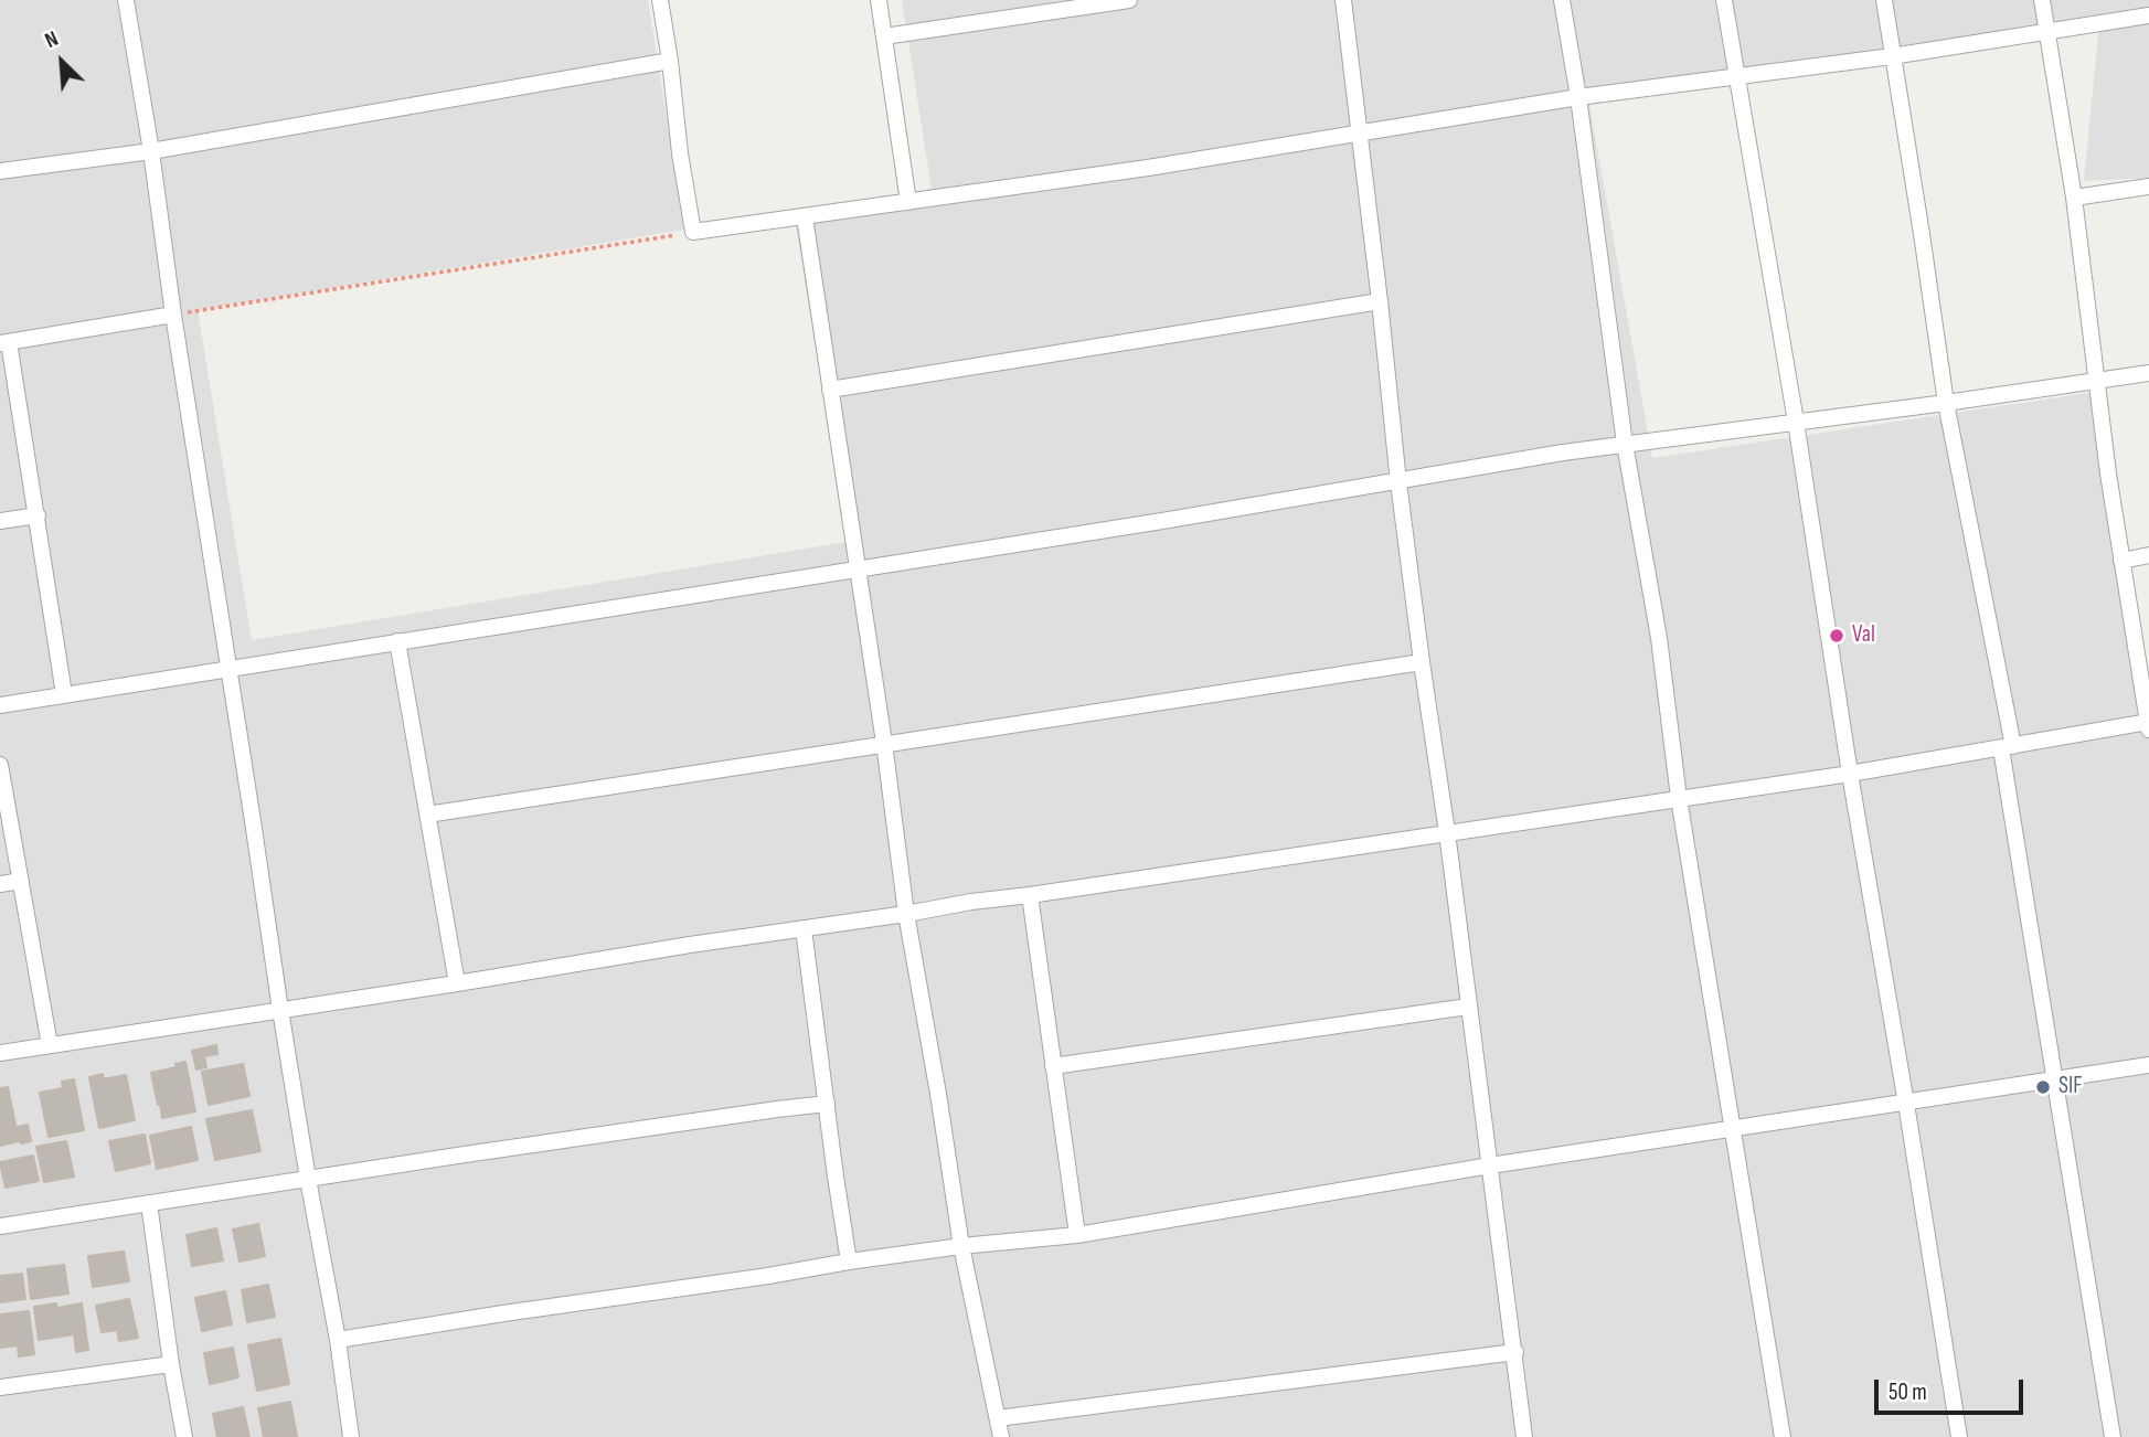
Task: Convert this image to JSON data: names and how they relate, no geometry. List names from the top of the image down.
{
  "places": ["Val", "SIF"],
  "scale_bar": "50 m",
  "north": "top left"
}
